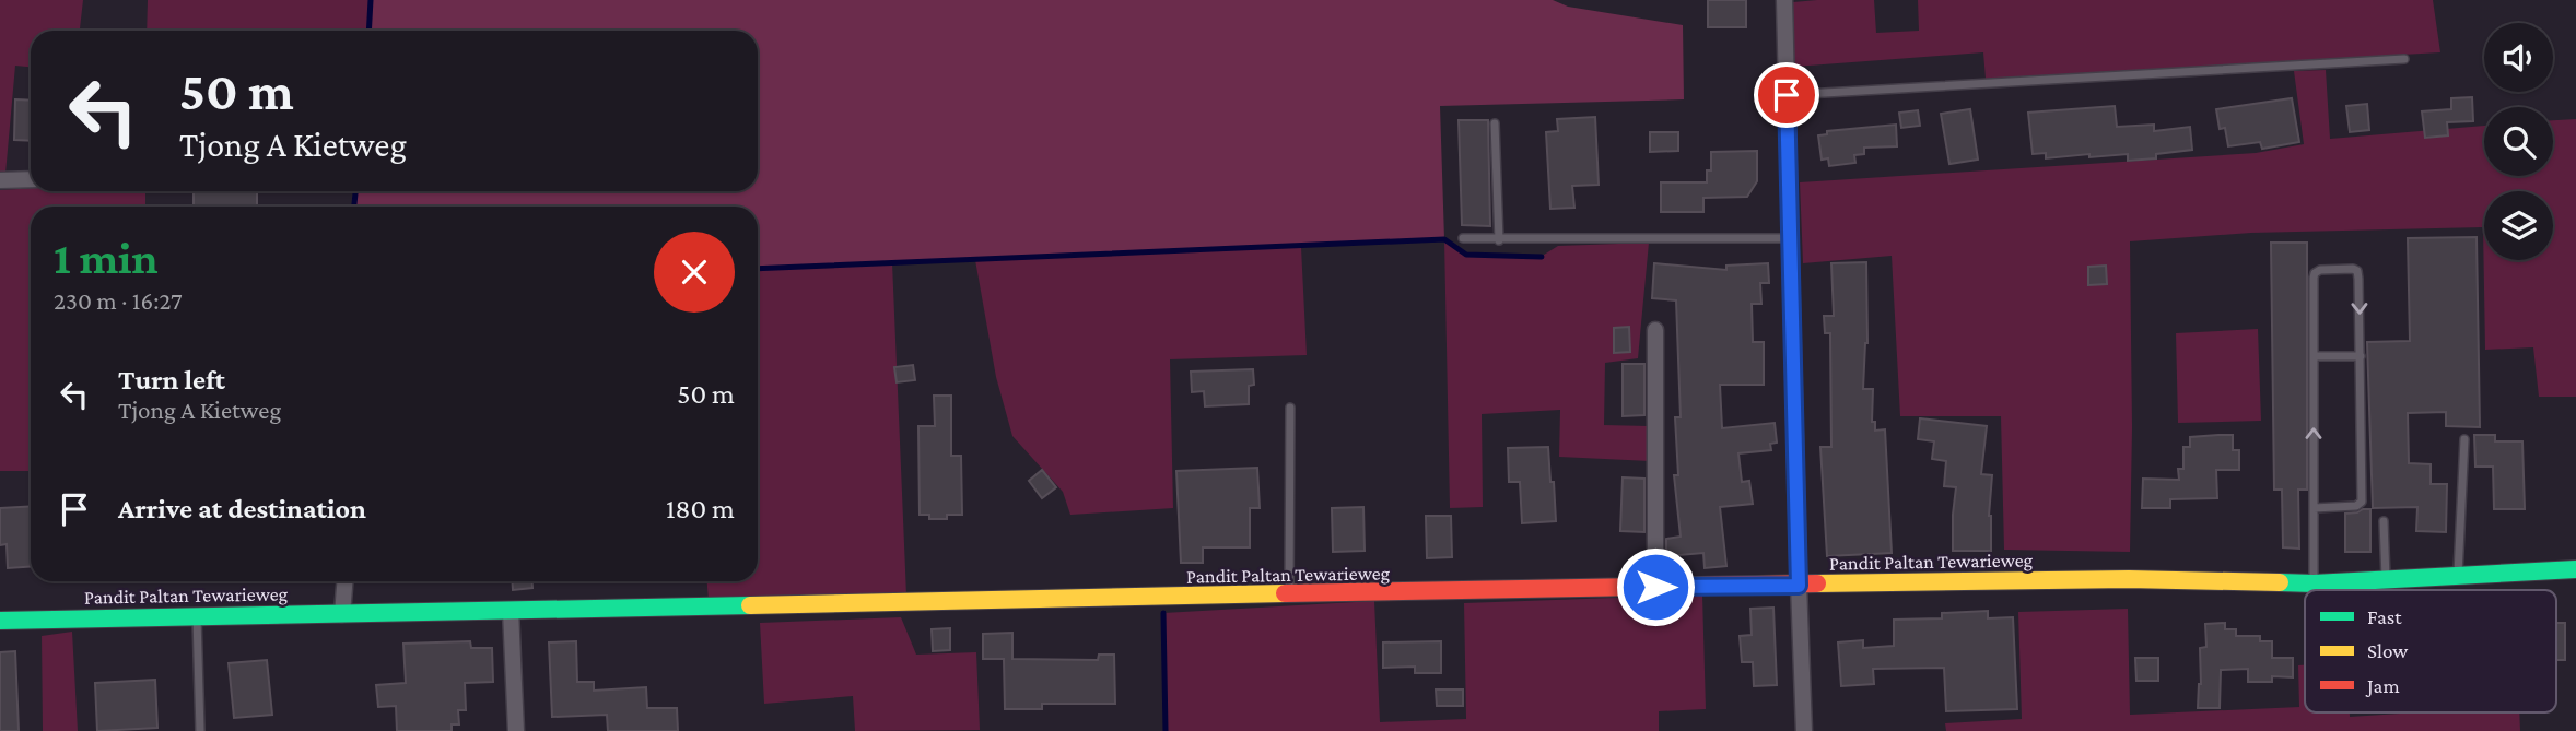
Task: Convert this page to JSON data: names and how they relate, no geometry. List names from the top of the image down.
{
  "streets": {
    "street": ["Pandit Paltan Tewarieweg"]
  },
  "legend": ["Fast", "Slow", "Jam"],
  "page": {
    "turn": ["50 m", "Tjong A Kietweg"],
    "heading": ["1 min", "230 m · 16:27"],
    "list": [
      {
        "name": "Turn left",
        "note": "Tjong A Kietweg",
        "value": "50 m"
      },
      {
        "name": "Arrive at destination",
        "value": "180 m"
      }
    ]
  }
}
